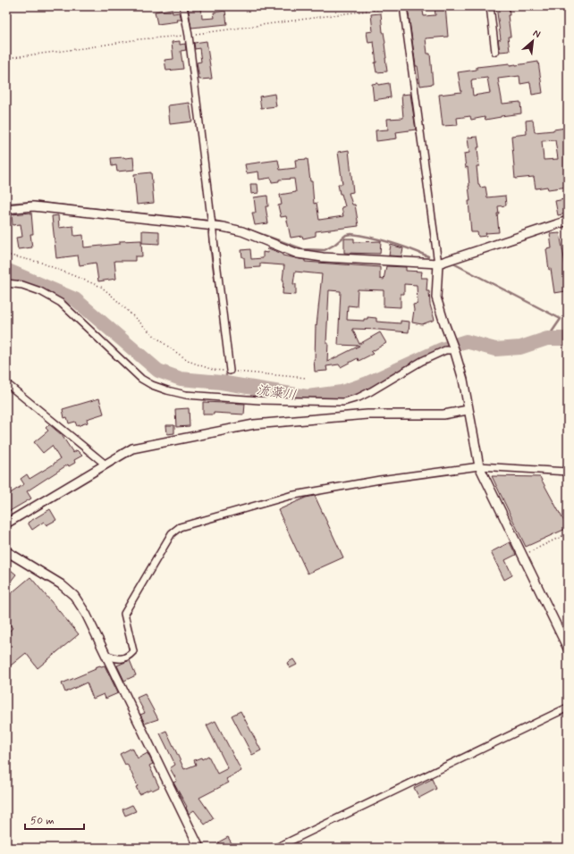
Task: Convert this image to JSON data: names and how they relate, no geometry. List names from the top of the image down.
{
  "water": ["流藻川"],
  "scale_bar": "50 m",
  "north": "top right"
}
